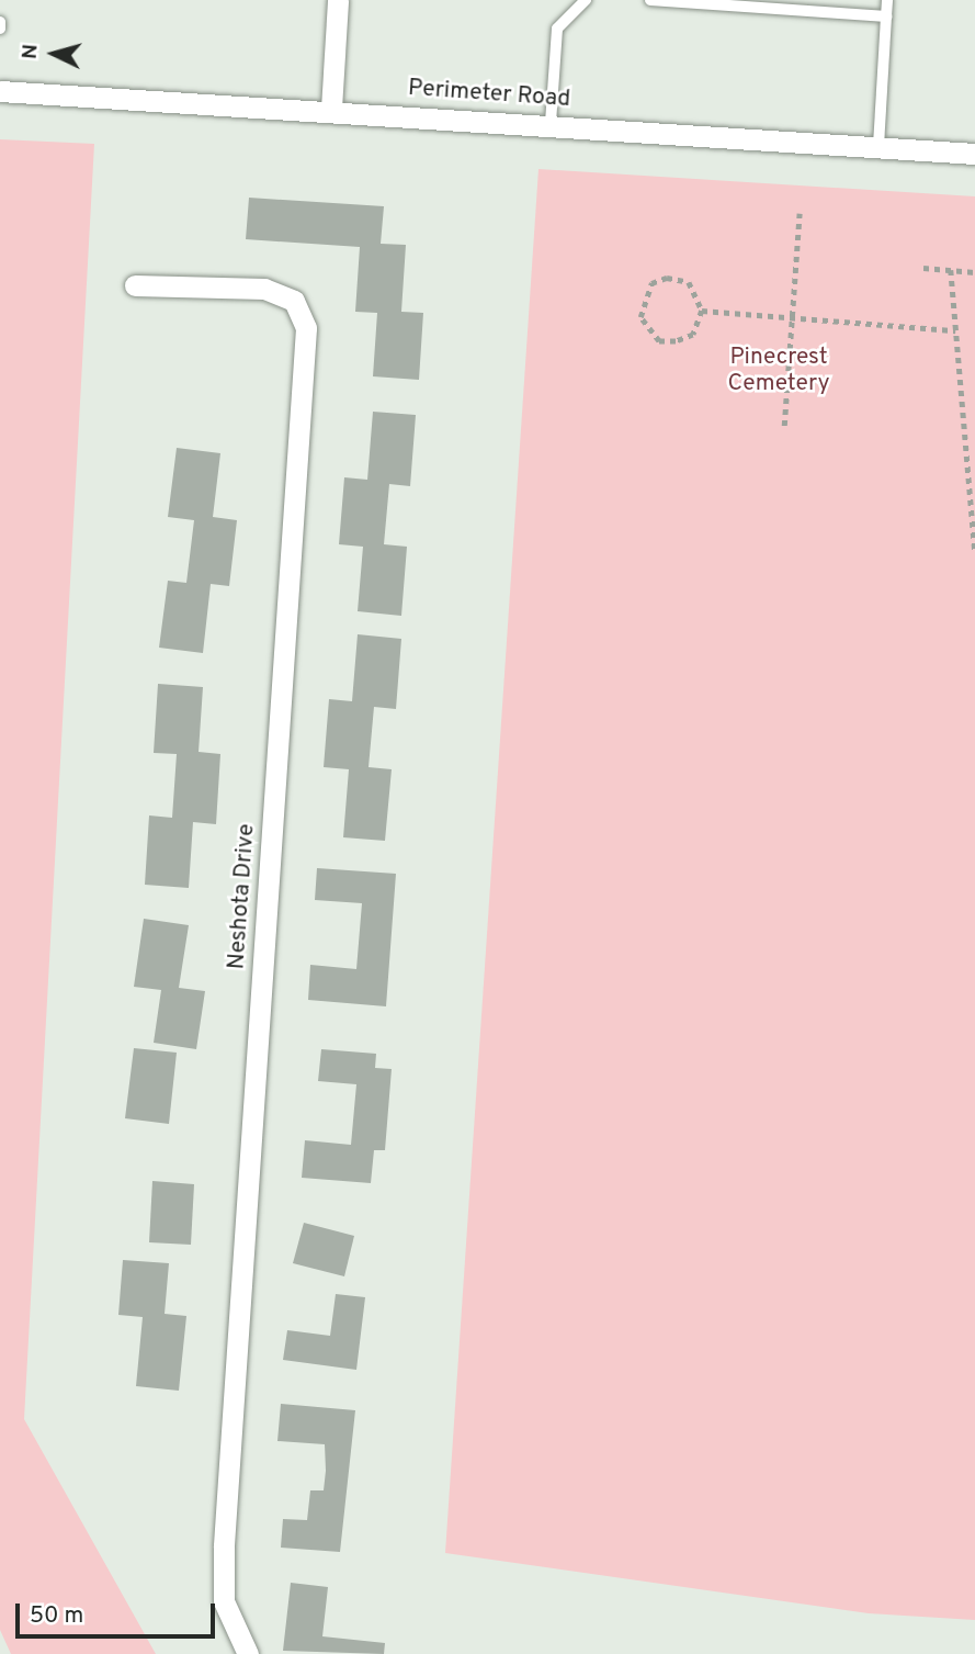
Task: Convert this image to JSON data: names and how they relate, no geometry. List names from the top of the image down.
{
  "streets": {
    "street": ["Perimeter Road", "Neshota Drive"]
  },
  "parks": ["Pinecrest Cemetery"],
  "scale_bar": "50 m",
  "north": "left"
}
